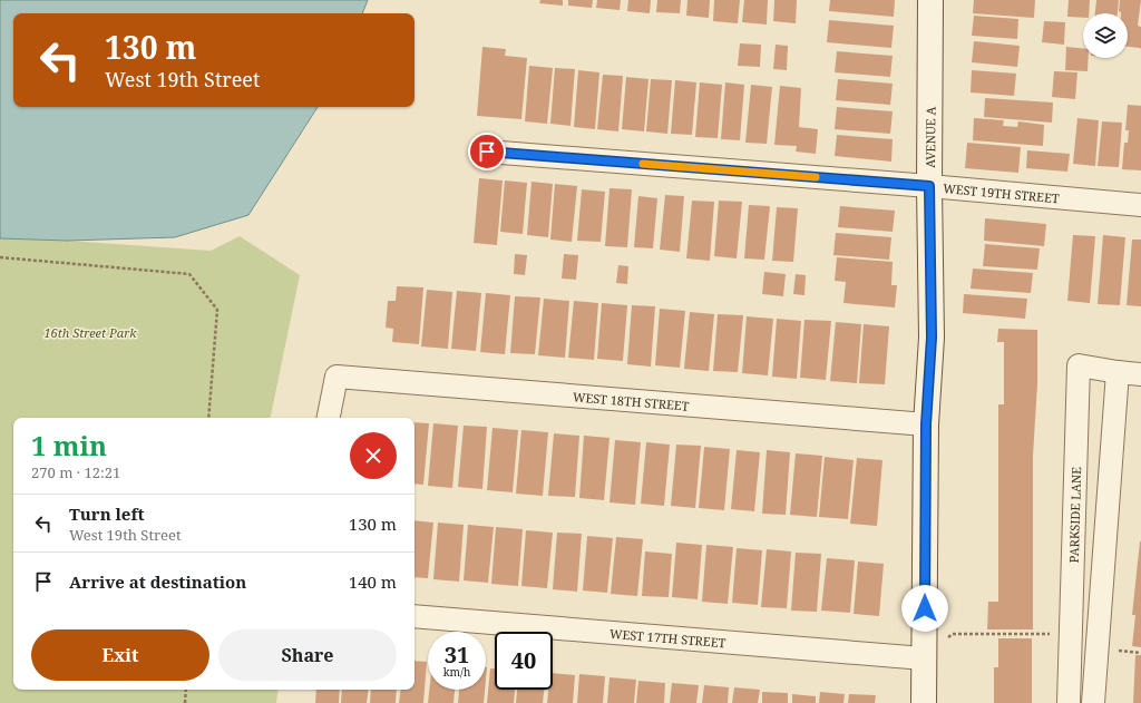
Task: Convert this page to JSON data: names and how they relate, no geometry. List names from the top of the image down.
{
  "streets": {
    "street": [
      "AVENUE A",
      "WEST 19TH STREET",
      "WEST 18TH STREET",
      "PARKSIDE LANE",
      "WEST 17TH STREET"
    ]
  },
  "crossings": [
    ["AVENUE A", "WEST 19TH STREET"],
    ["AVENUE A", "WEST 18TH STREET"],
    ["AVENUE A", "WEST 17TH STREET"]
  ],
  "parks": ["16th Street Park"],
  "page": {
    "turn": ["130 m", "West 19th Street"],
    "heading": ["1 min", "270 m · 12:21"],
    "list": [
      {
        "name": "Turn left",
        "note": "West 19th Street",
        "value": "130 m"
      },
      {
        "name": "Arrive at destination",
        "value": "140 m"
      }
    ],
    "buttons": ["Exit", "Share"],
    "speed": "31 km/h",
    "limit": "40"
  }
}
